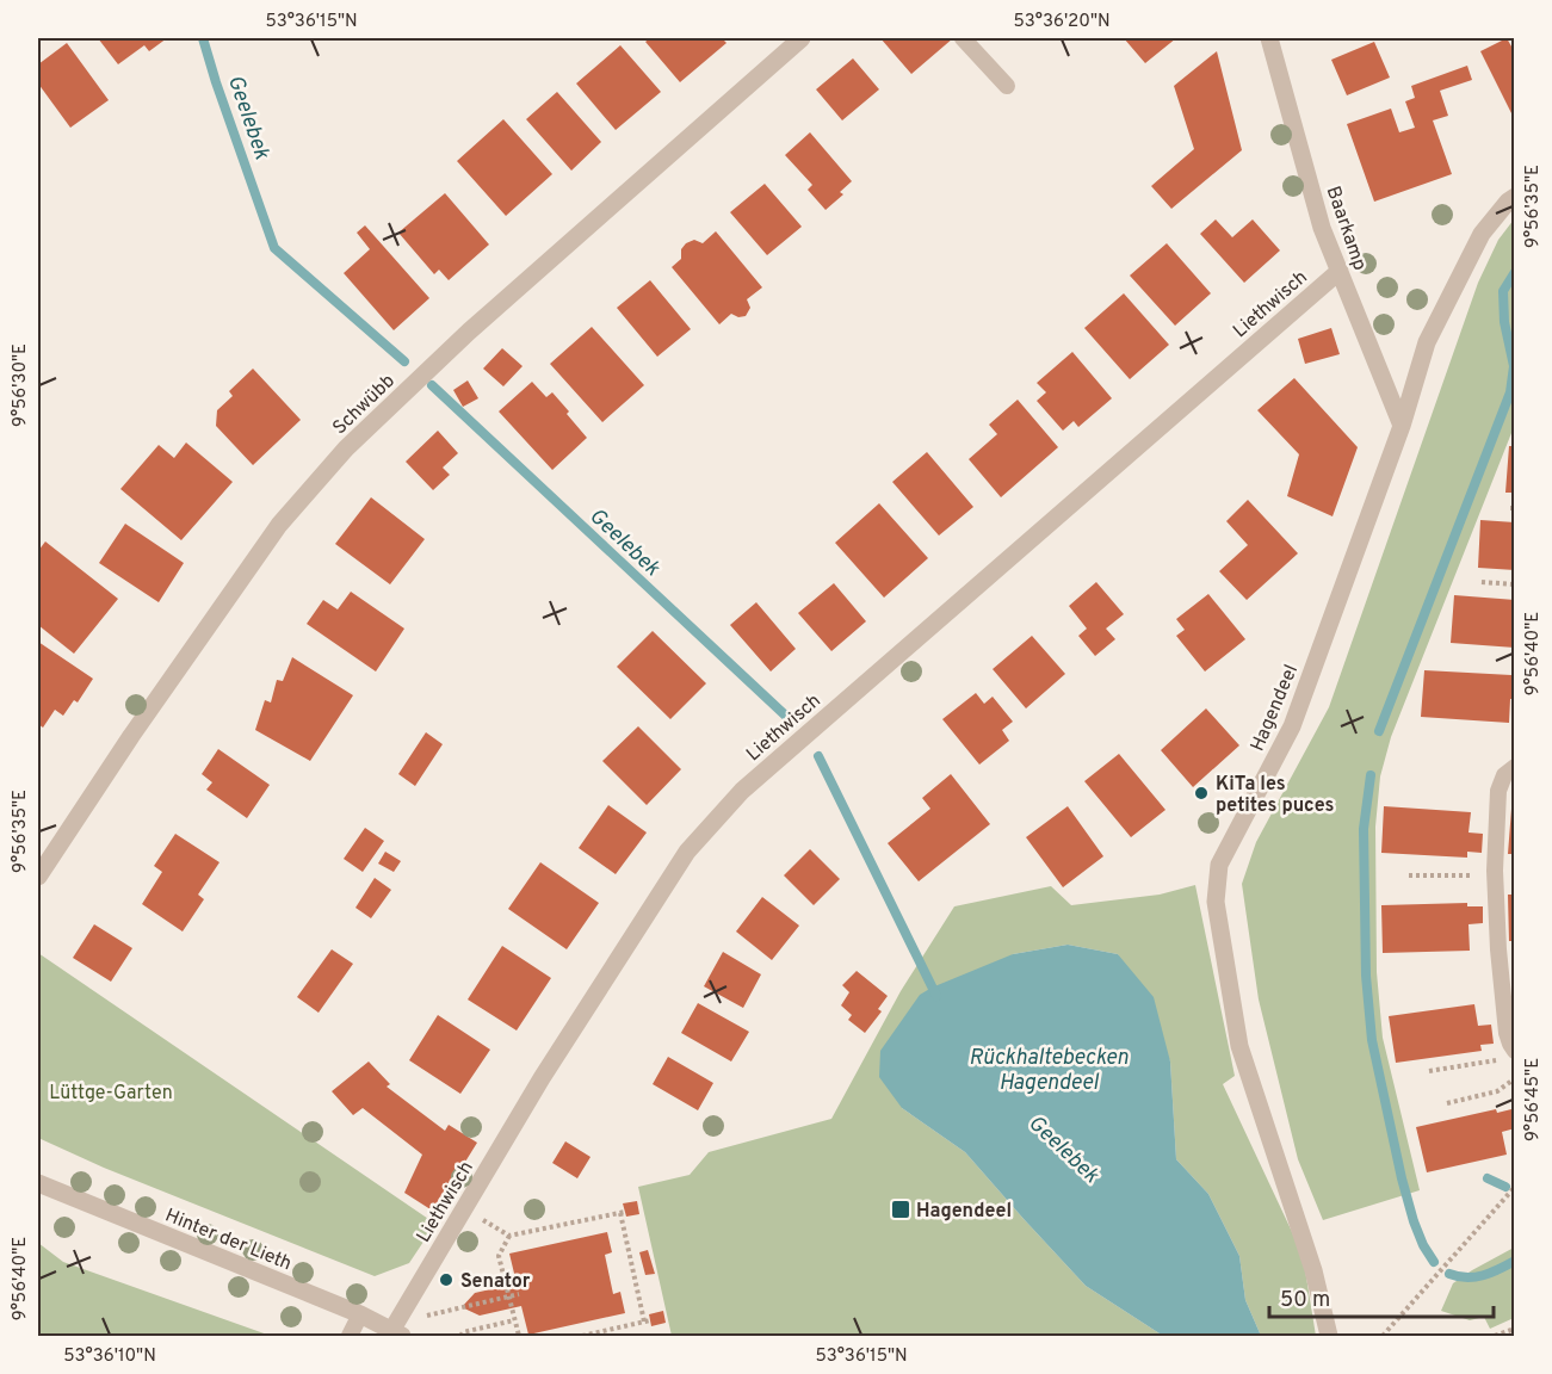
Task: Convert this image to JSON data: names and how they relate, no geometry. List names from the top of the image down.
{
  "streets": {
    "street": [
      "Baarkamp",
      "Liethwisch",
      "Schwübb",
      "Hagendeel",
      "Hinter der Lieth"
    ]
  },
  "crossings": [
    ["Baarkamp", "Liethwisch"],
    ["Baarkamp", "Hagendeel"],
    ["Liethwisch", "Hinter der Lieth"]
  ],
  "water": ["Geelebek", "Rückhaltebecken Hagendeel"],
  "parks": ["Lüttge-Garten"],
  "places": {
    "other": ["KiTa les petites puces", "Senator"],
    "transit": ["Hagendeel"]
  },
  "scale_bar": "50 m",
  "coordinates": [
    "53°36'15\"N",
    "53°36'20\"N",
    "9°56'35\"E",
    "9°56'30\"E",
    "9°56'40\"E",
    "9°56'45\"E",
    "53°36'10\"N"
  ]
}
